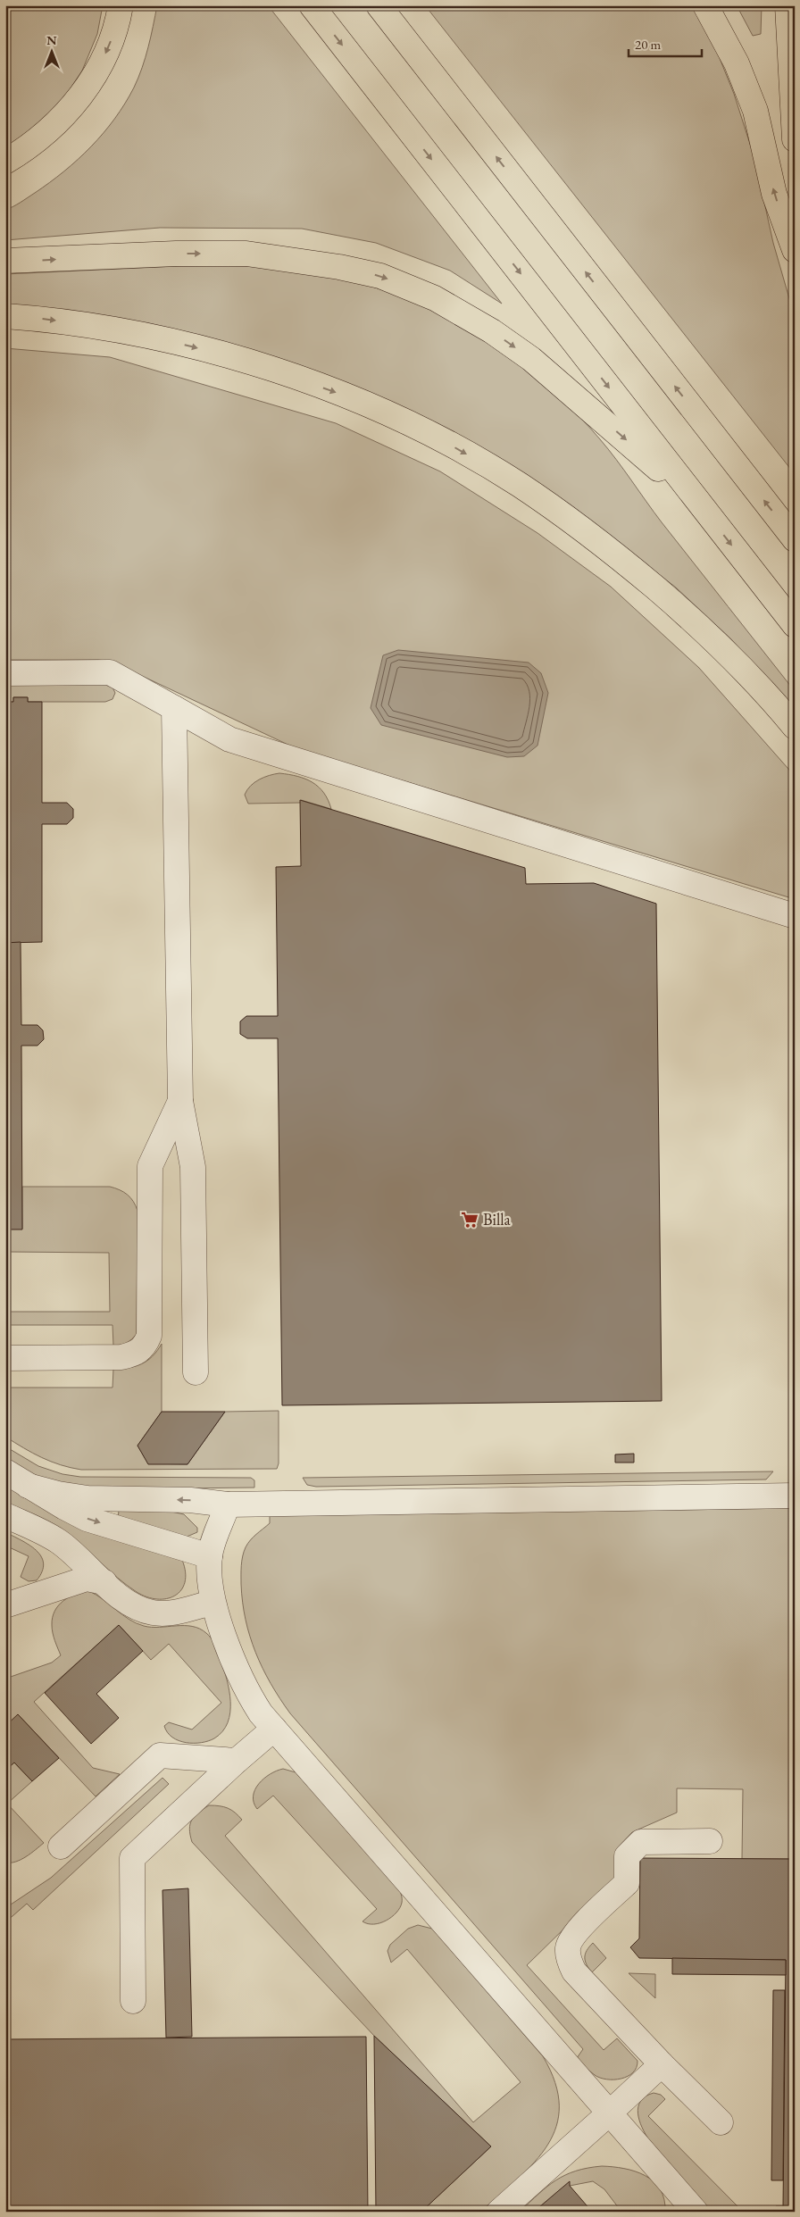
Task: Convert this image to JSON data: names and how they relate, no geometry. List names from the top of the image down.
{
  "places": {
    "supermarket": ["Billa"]
  },
  "scale_bar": "20 m",
  "north": "top"
}
